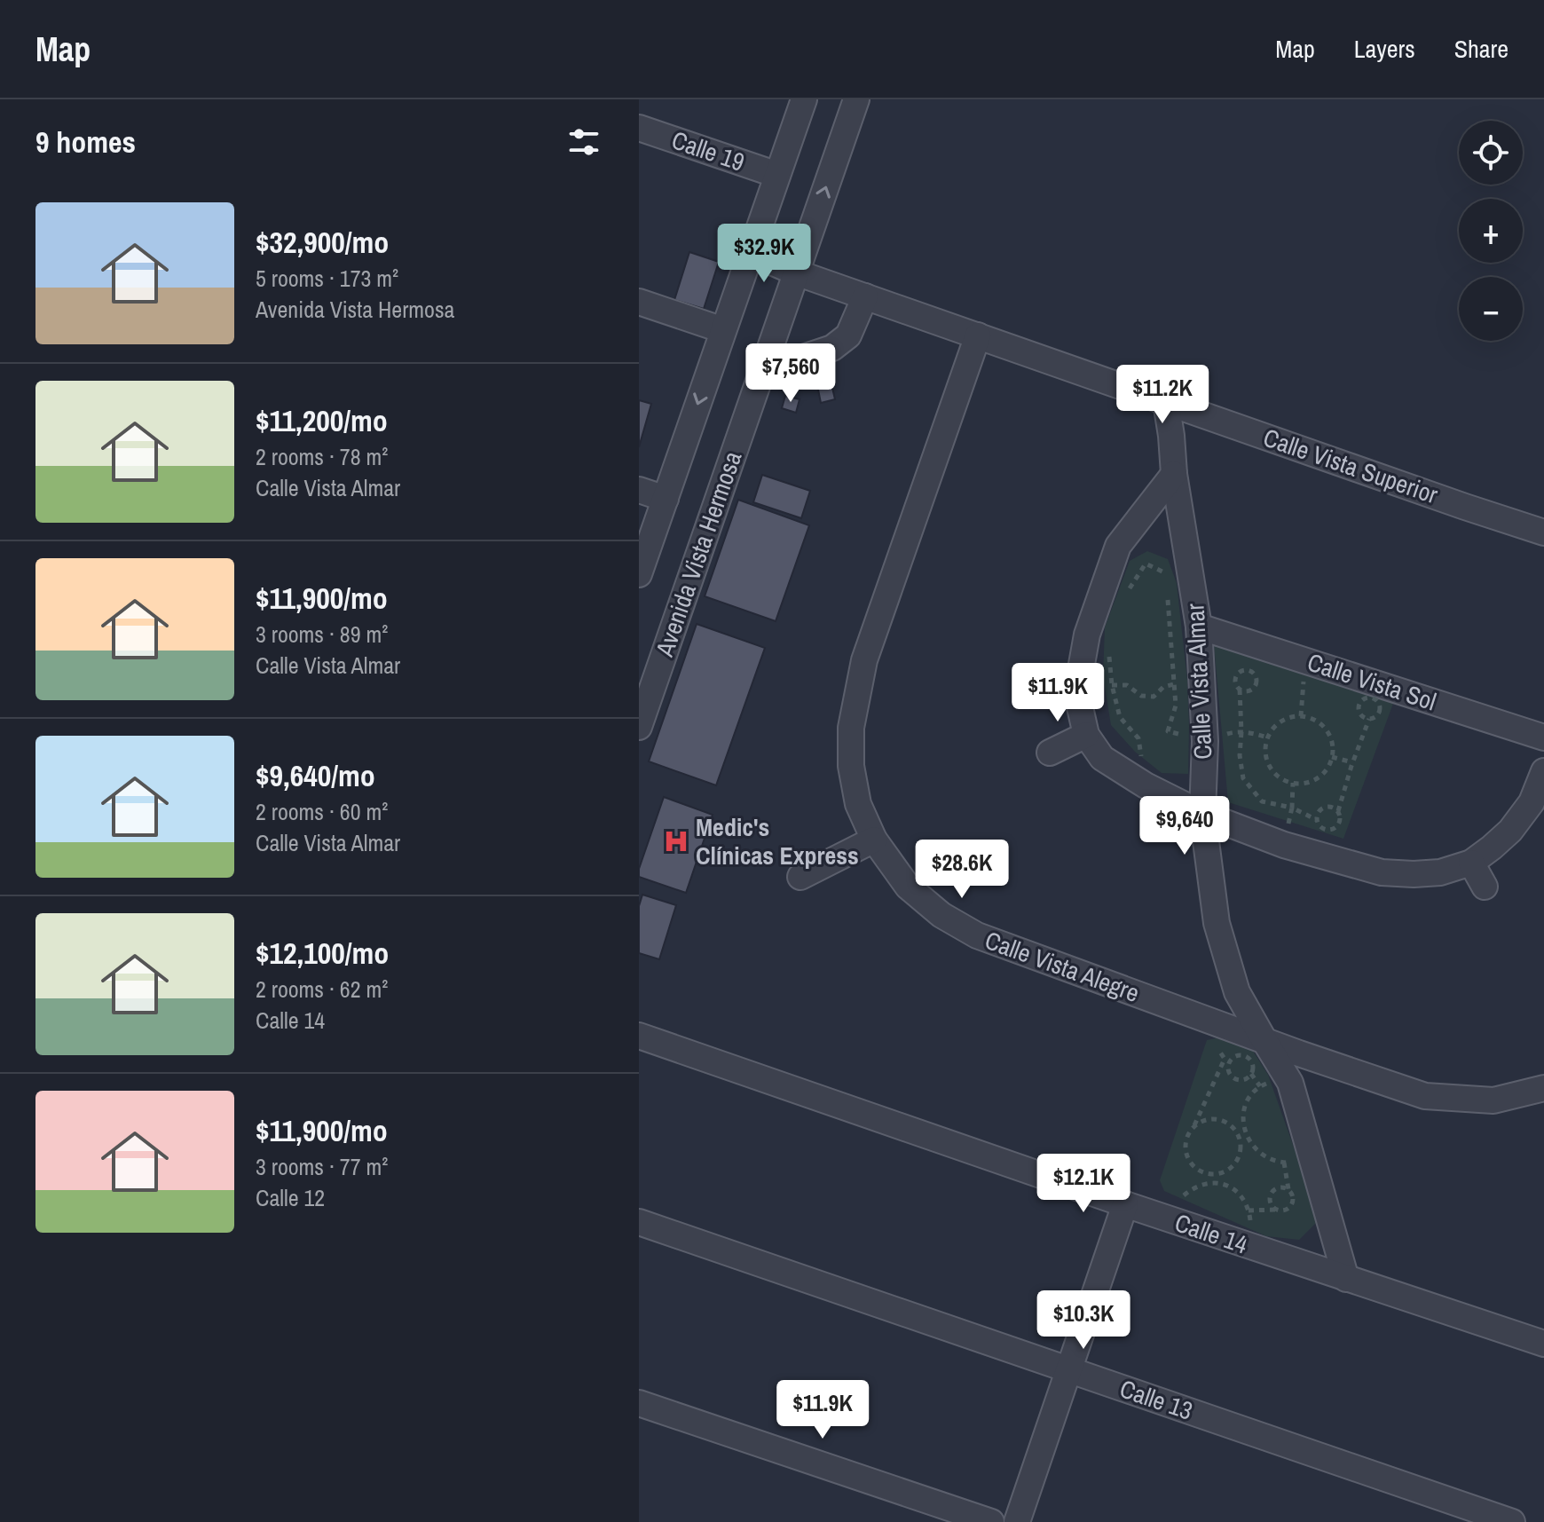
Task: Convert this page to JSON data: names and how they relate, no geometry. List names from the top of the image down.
{
  "streets": {
    "street": [
      "Calle 19",
      "Calle Vista Superior",
      "Avenida Vista Hermosa",
      "Calle Vista Almar",
      "Calle Vista Sol",
      "Calle Vista Alegre",
      "Calle 14",
      "Calle 13"
    ]
  },
  "crossings": [
    ["Calle 19", "Avenida Vista Hermosa"],
    ["Calle Vista Superior", "Avenida Vista Hermosa"],
    ["Calle Vista Superior", "Calle Vista Almar"],
    ["Calle Vista Superior", "Calle Vista Alegre"],
    ["Calle Vista Almar", "Calle Vista Sol"],
    ["Calle Vista Almar", "Calle Vista Alegre"],
    ["Calle Vista Almar", "Calle 14"]
  ],
  "places": {
    "hospital": ["Medic's Clínicas Express"]
  },
  "page": {
    "header": "Map",
    "nav": ["Map", "Layers", "Share"],
    "heading": "9 homes",
    "map_buttons": ["+", "−"],
    "list": [
      {
        "name": "$32,900/mo",
        "note": "5 rooms · 173 m² · Avenida Vista Hermosa"
      },
      {
        "name": "$11,200/mo",
        "note": "2 rooms · 78 m² · Calle Vista Almar"
      },
      {
        "name": "$11,900/mo",
        "note": "3 rooms · 89 m² · Calle Vista Almar"
      },
      {
        "name": "$9,640/mo",
        "note": "2 rooms · 60 m² · Calle Vista Almar"
      },
      {
        "name": "$12,100/mo",
        "note": "2 rooms · 62 m² · Calle 14"
      },
      {
        "name": "$11,900/mo",
        "note": "3 rooms · 77 m² · Calle 12"
      }
    ],
    "price": [
      "$32.9K",
      "$7,560",
      "$11.2K",
      "$11.9K",
      "$9,640",
      "$28.6K",
      "$12.1K",
      "$10.3K",
      "$11.9K"
    ]
  }
}
